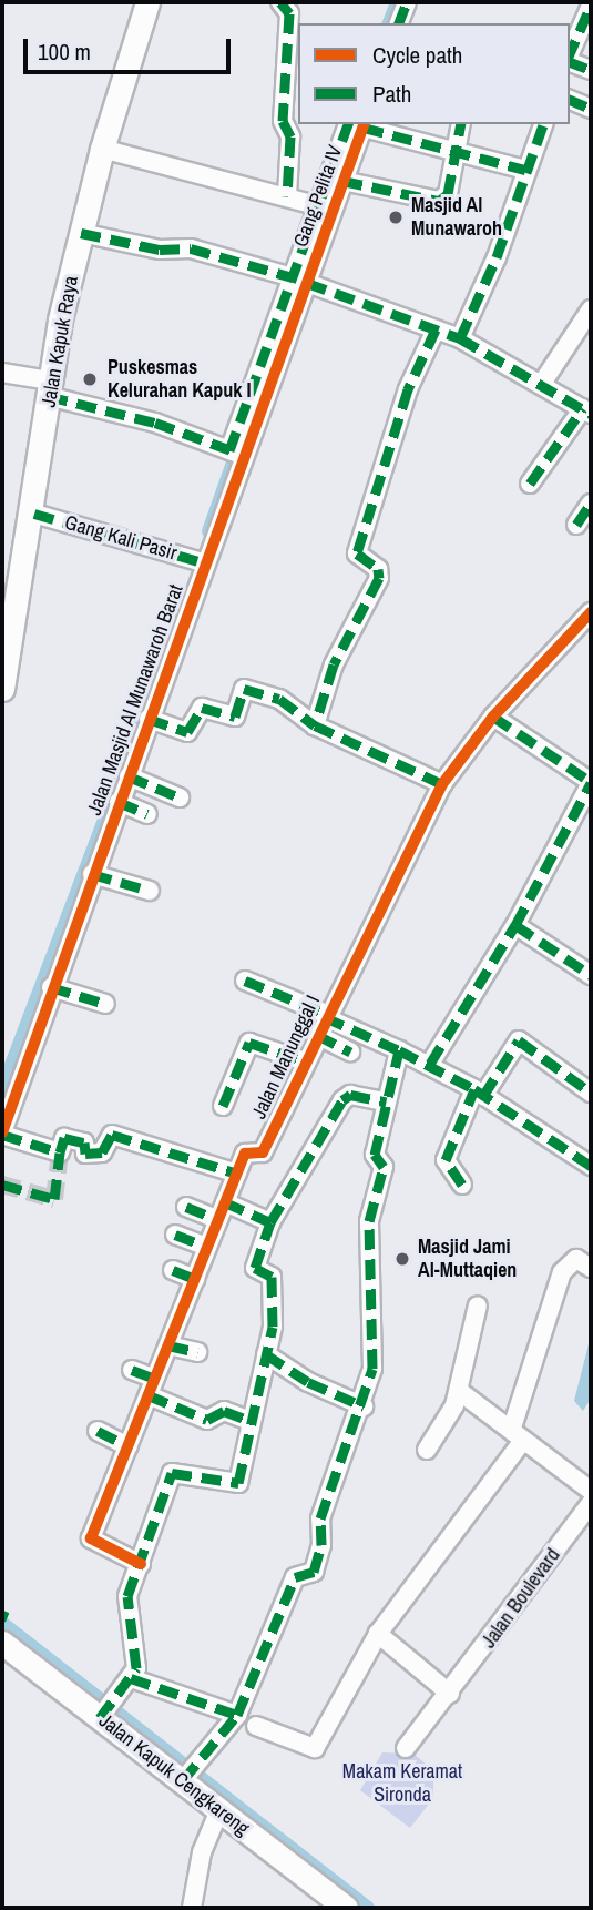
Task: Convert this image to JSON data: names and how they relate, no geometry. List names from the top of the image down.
{
  "streets": {
    "main road": ["Jalan Kapuk Raya", "Jalan Kapuk Cengkareng"],
    "street": [
      "Gang Pelita IV",
      "Gang Kali Pasir",
      "Jalan Masjid Al Munawaroh Barat",
      "Jalan Manunggal I",
      "Jalan Boulevard"
    ]
  },
  "crossings": [
    ["Gang Pelita IV", "Jalan Masjid Al Munawaroh Barat"],
    ["Jalan Kapuk Raya", "Gang Kali Pasir"],
    ["Gang Kali Pasir", "Jalan Masjid Al Munawaroh Barat"]
  ],
  "parks": ["Makam Keramat Sironda"],
  "places": ["Masjid Al Munawaroh", "Puskesmas Kelurahan Kapuk I", "Masjid Jami Al-Muttaqien"],
  "legend": ["Cycle path", "Path"],
  "scale_bar": "100 m"
}
